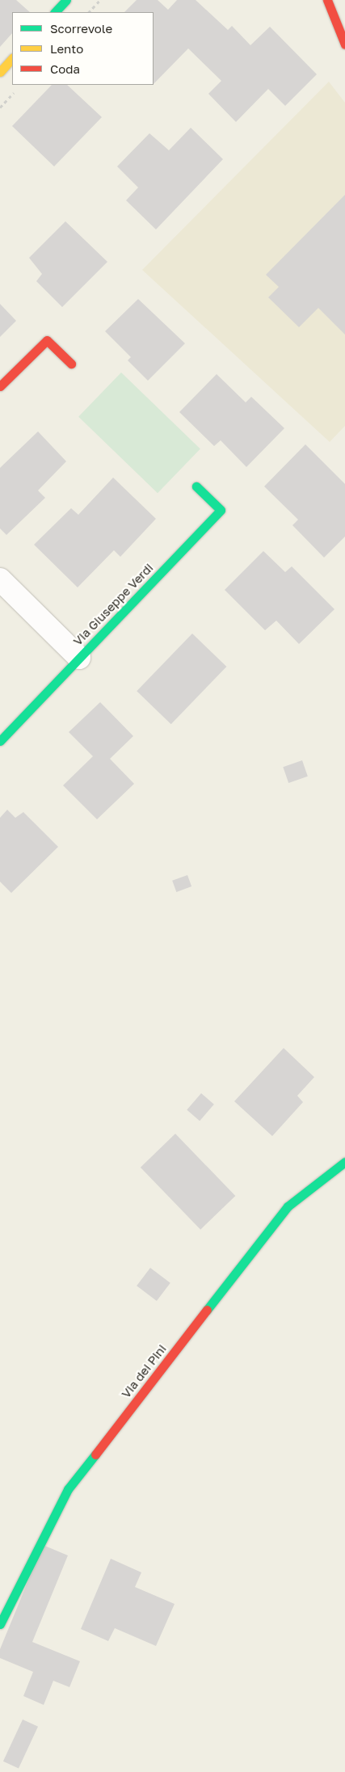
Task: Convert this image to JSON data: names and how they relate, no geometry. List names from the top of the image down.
{
  "streets": {
    "street": ["Via Giuseppe Verdi", "Via dei Pini"]
  },
  "legend": ["Scorrevole", "Lento", "Coda"]
}
